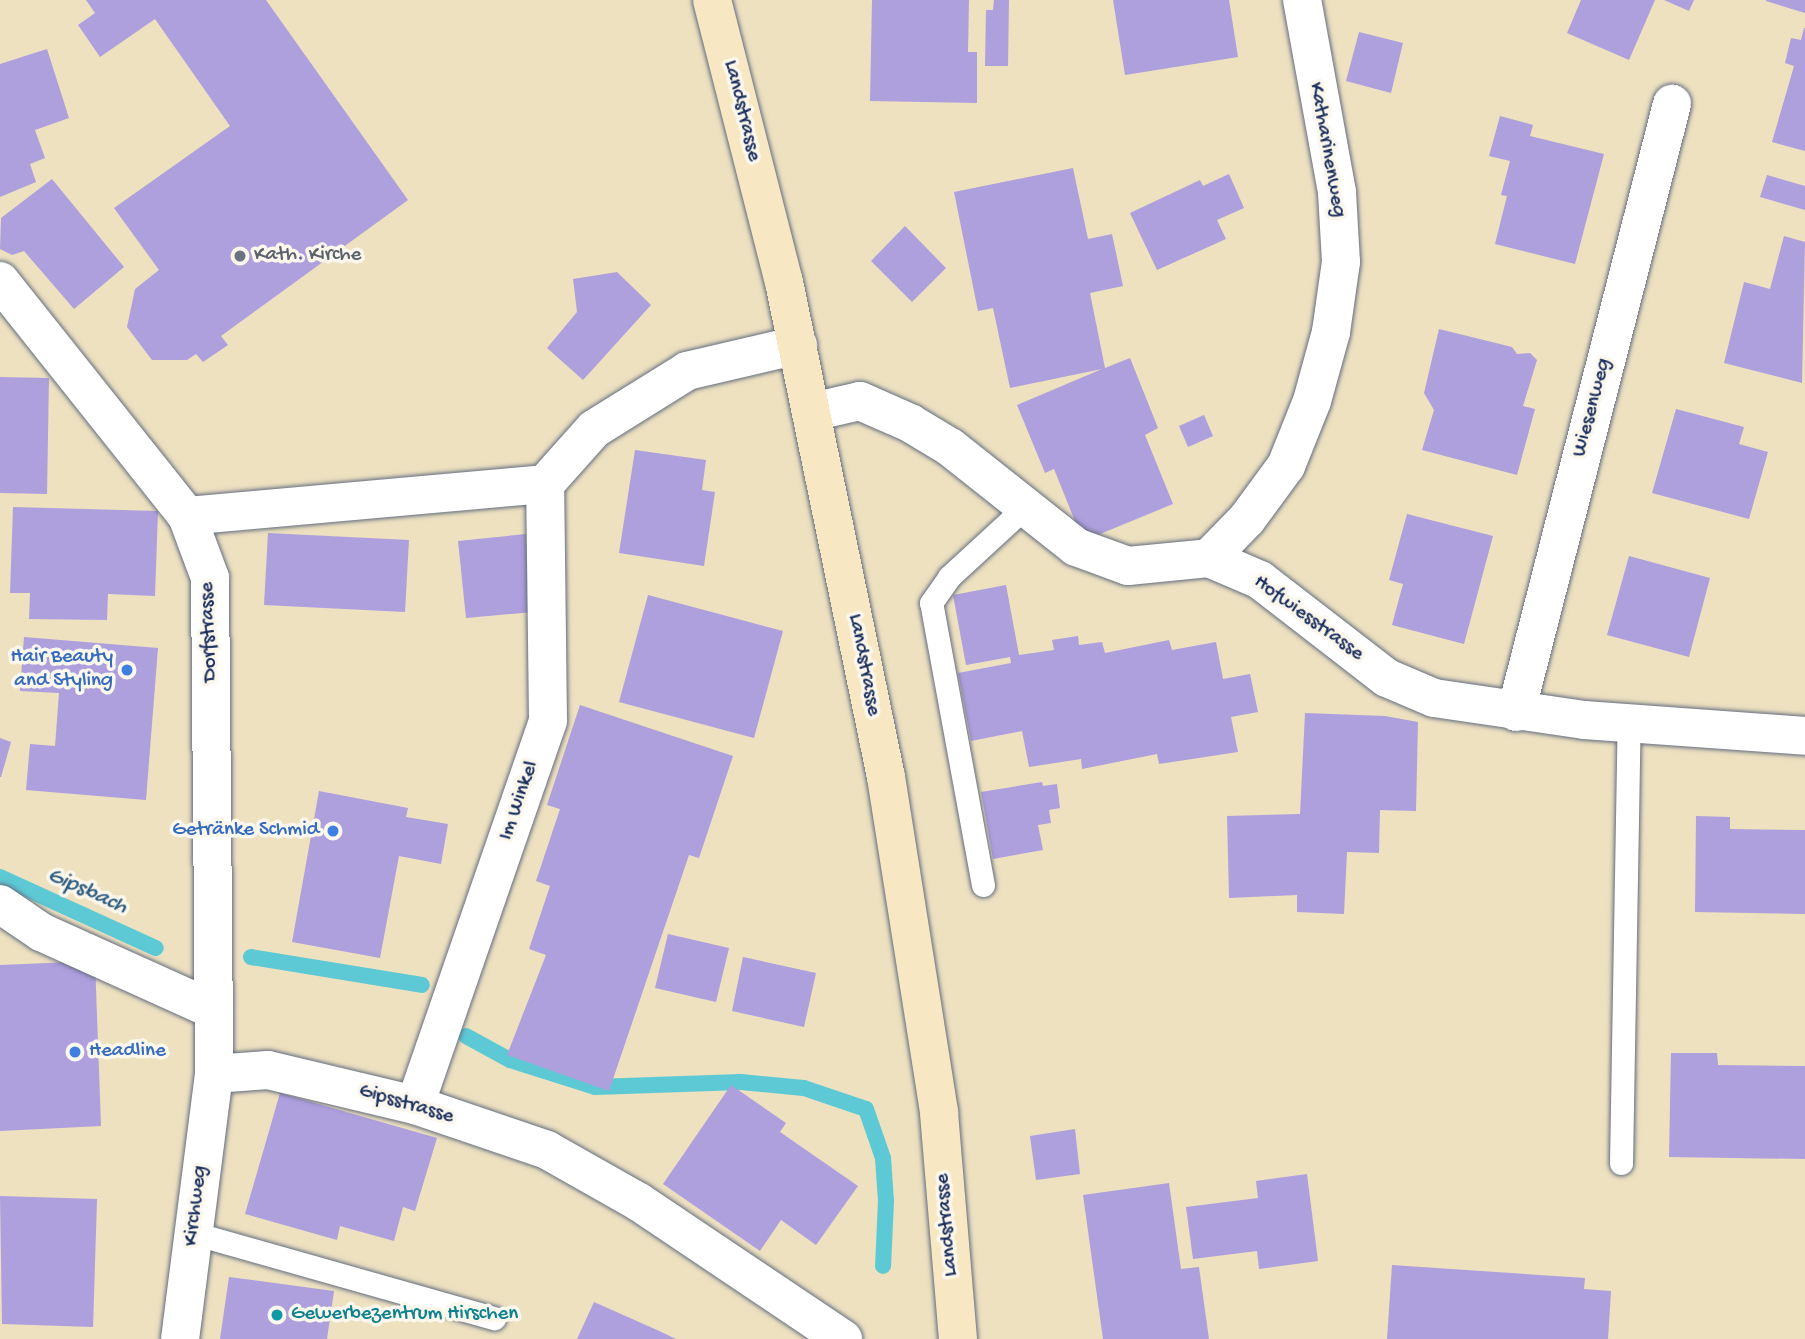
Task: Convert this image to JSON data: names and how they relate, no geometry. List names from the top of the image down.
{
  "streets": {
    "main road": ["Landstrasse"],
    "street": [
      "Katharinenweg",
      "Wiesenweg",
      "Hofwiesstrasse",
      "Dorfstrasse",
      "Im Winkel",
      "Gipsstrasse",
      "Kirchweg"
    ]
  },
  "crossings": [
    ["Landstrasse", "Hofwiesstrasse"],
    ["Katharinenweg", "Hofwiesstrasse"],
    ["Wiesenweg", "Hofwiesstrasse"],
    ["Im Winkel", "Gipsstrasse"],
    ["Gipsstrasse", "Kirchweg"]
  ],
  "water": ["Gipsbach"],
  "places": [
    "Kath. Kirche",
    "Hair Beauty and Styling",
    "Getränke Schmid",
    "Headline",
    "Gewerbezentrum Hirschen"
  ]
}
